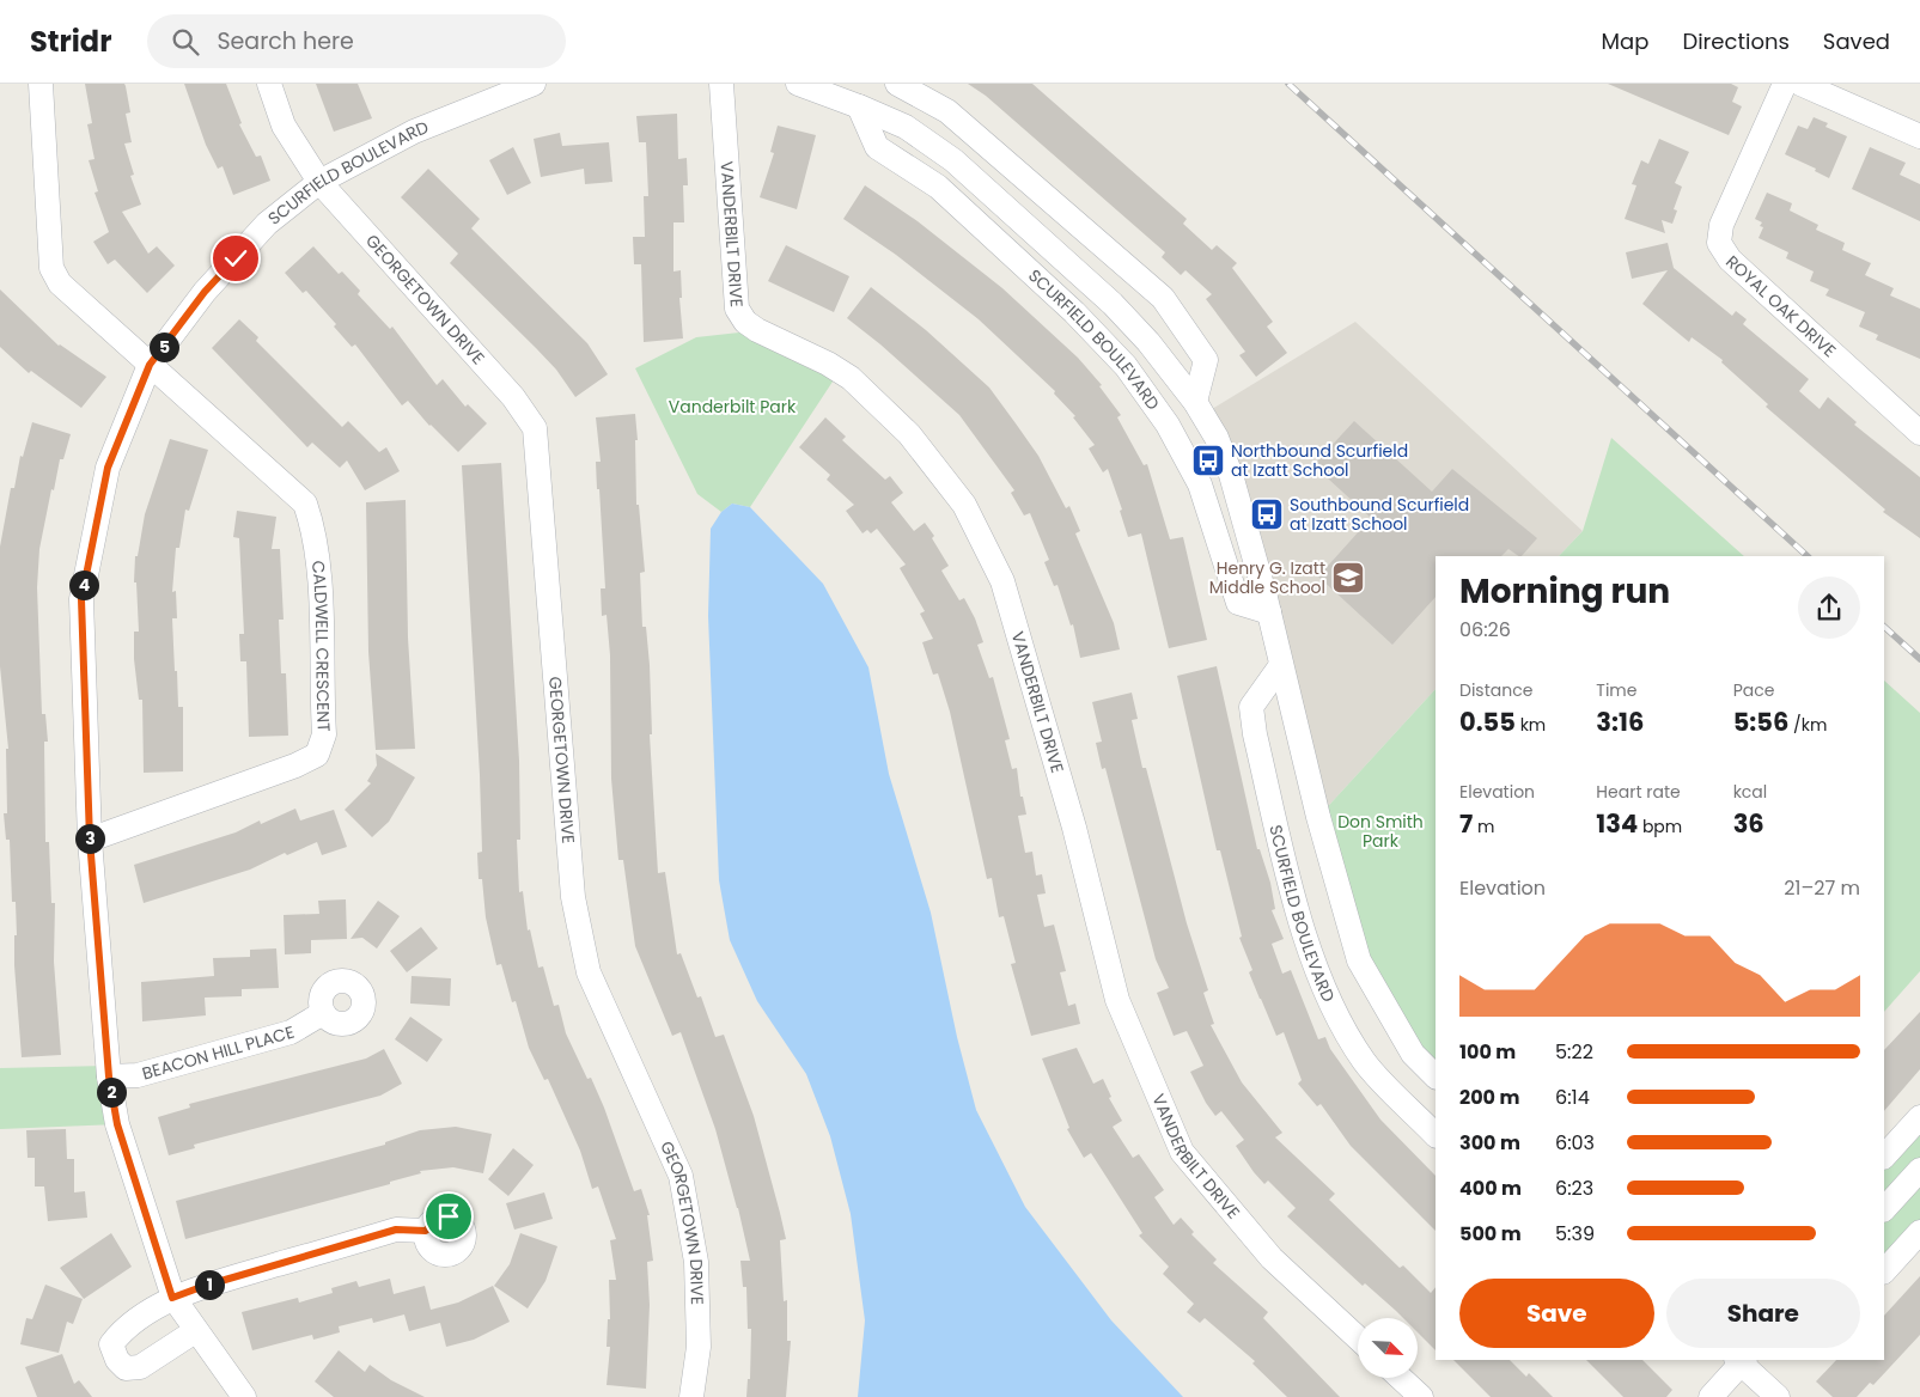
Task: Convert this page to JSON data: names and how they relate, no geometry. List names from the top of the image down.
{
  "streets": {
    "street": [
      "SCURFIELD BOULEVARD",
      "VANDERBILT DRIVE",
      "GEORGETOWN DRIVE",
      "ROYAL OAK DRIVE",
      "CALDWELL CRESCENT",
      "BEACON HILL PLACE"
    ]
  },
  "crossings": [
    ["SCURFIELD BOULEVARD", "GEORGETOWN DRIVE"],
    ["SCURFIELD BOULEVARD", "CALDWELL CRESCENT"],
    ["SCURFIELD BOULEVARD", "BEACON HILL PLACE"]
  ],
  "parks": ["Vanderbilt Park", "Don Smith Park"],
  "places": {
    "bus stop": ["Northbound Scurfield at Izatt School", "Southbound Scurfield at Izatt School"],
    "school or university": ["Henry G. Izatt Middle School"]
  },
  "north": "bottom right",
  "page": {
    "header": "Stridr",
    "search": "Search here",
    "nav": ["Map", "Directions", "Saved"],
    "pins": [
      "5",
      "4",
      "3",
      "2",
      "1"
    ],
    "heading": ["Morning run", "06:26"],
    "stats": [
      ["Distance", "0.55 km"],
      ["Time", "3:16"],
      ["Pace", "5:56 /km"],
      ["Elevation", "7 m"],
      ["Heart rate", "134 bpm"],
      ["kcal", "36"]
    ],
    "chart": ["Elevation", "21–27 m"],
    "list": [
      {
        "name": "100 m",
        "note": "5:22"
      },
      {
        "name": "200 m",
        "note": "6:14"
      },
      {
        "name": "300 m",
        "note": "6:03"
      },
      {
        "name": "400 m",
        "note": "6:23"
      },
      {
        "name": "500 m",
        "note": "5:39"
      }
    ],
    "buttons": ["Save", "Share"]
  }
}
